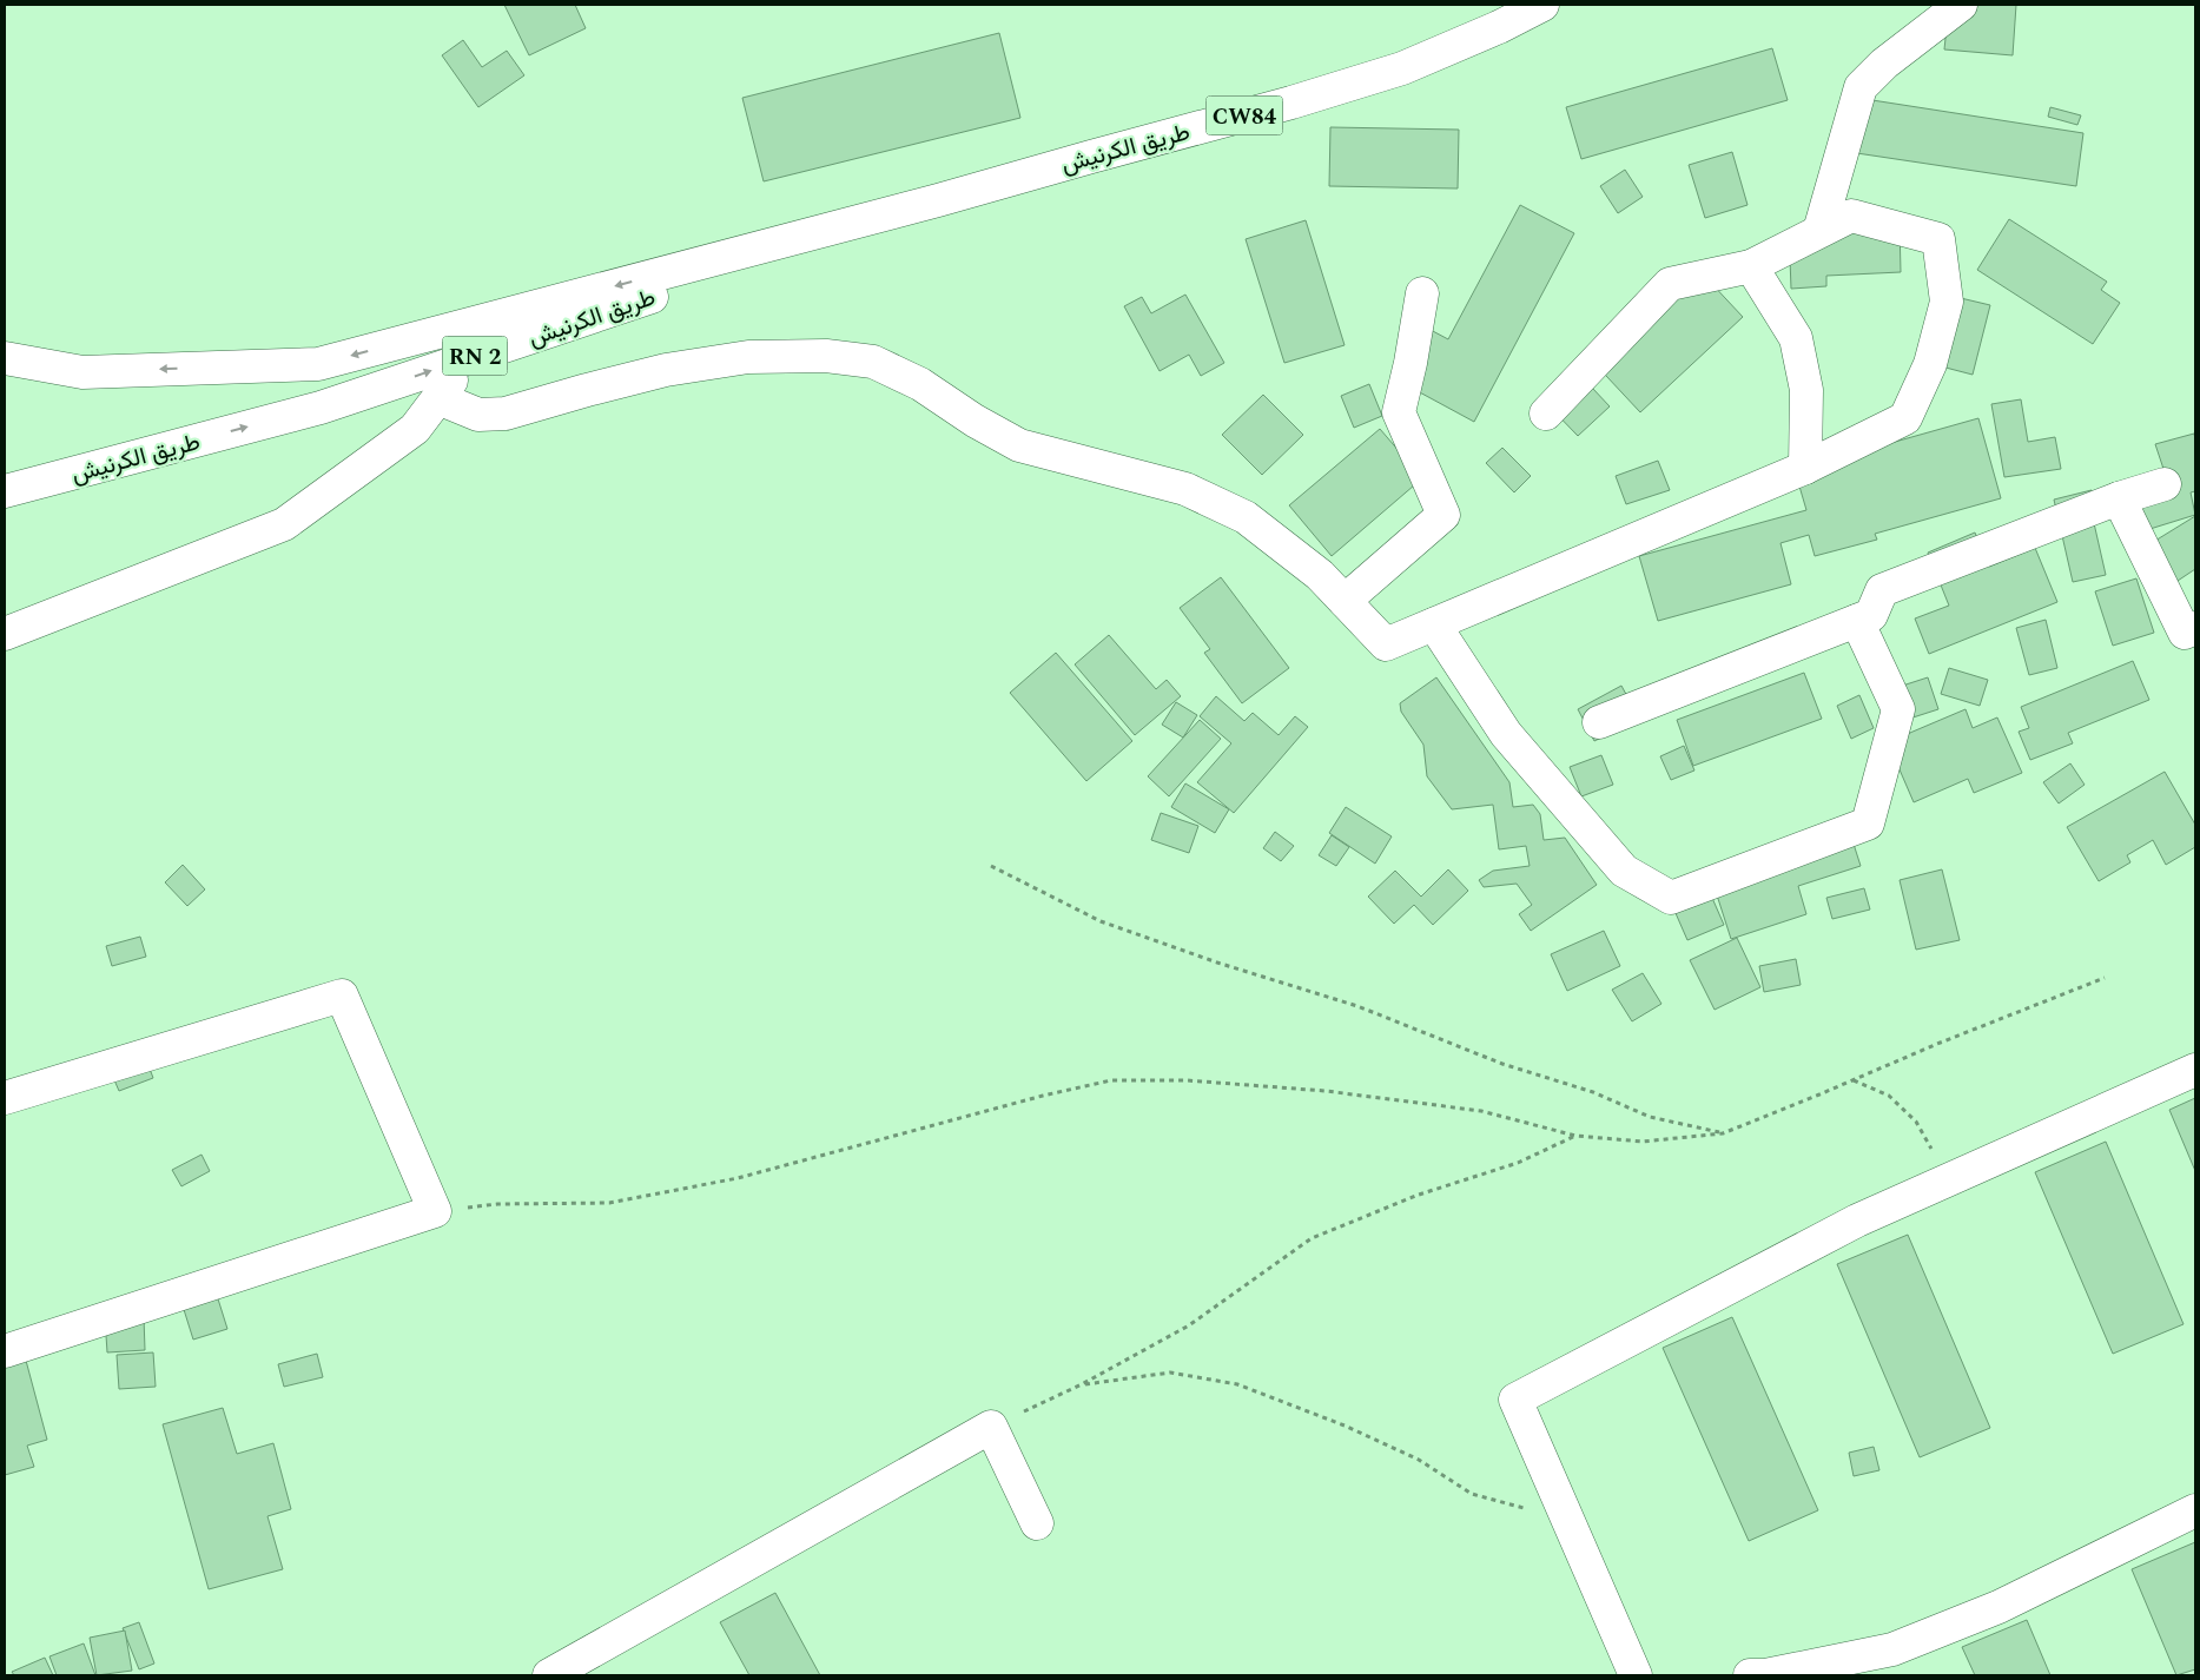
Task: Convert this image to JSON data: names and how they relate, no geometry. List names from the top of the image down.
{
  "streets": {
    "street": ["CW84", "طريق الكرنيش", "RN 2"]
  }
}
